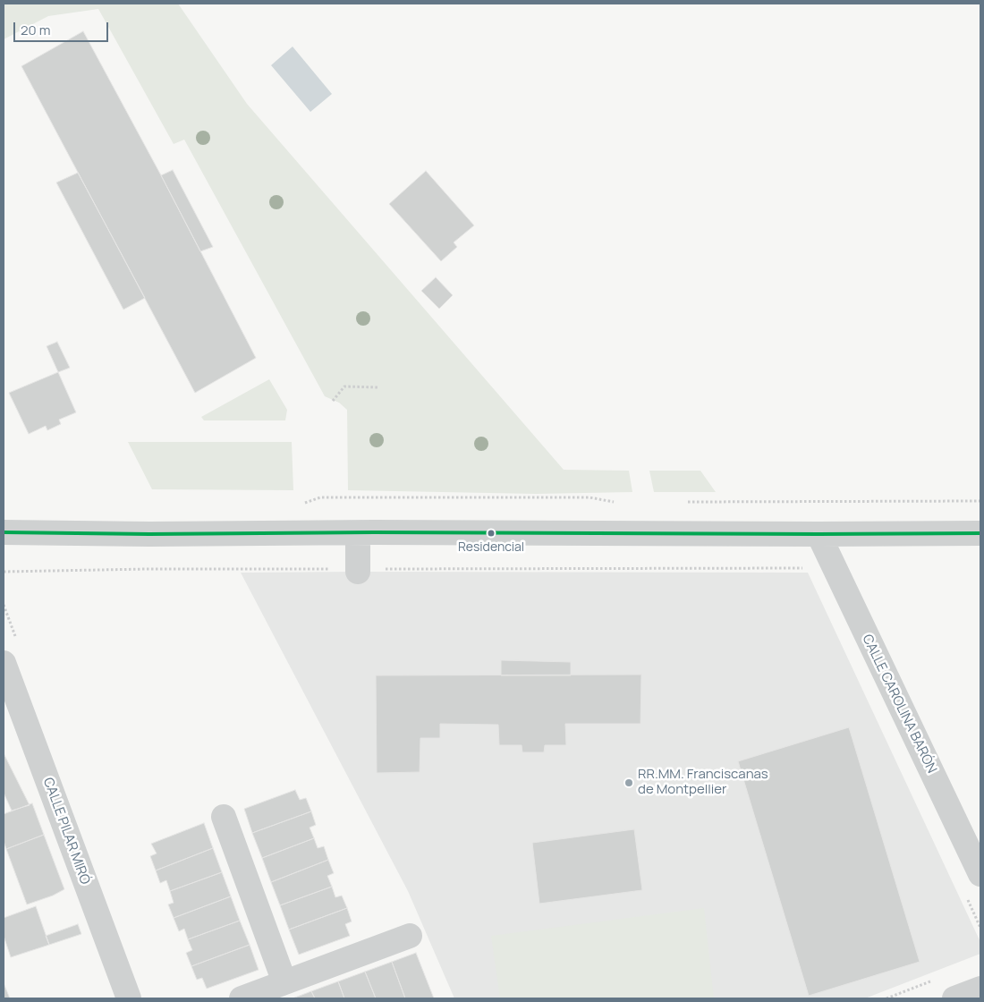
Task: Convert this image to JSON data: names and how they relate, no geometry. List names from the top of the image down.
{
  "streets": {
    "street": ["CALLE CAROLINA BARÓN", "CALLE PILAR MIRÓ"]
  },
  "places": ["Residencial", "RR.MM. Franciscanas de Montpellier"],
  "scale_bar": "20 m"
}
